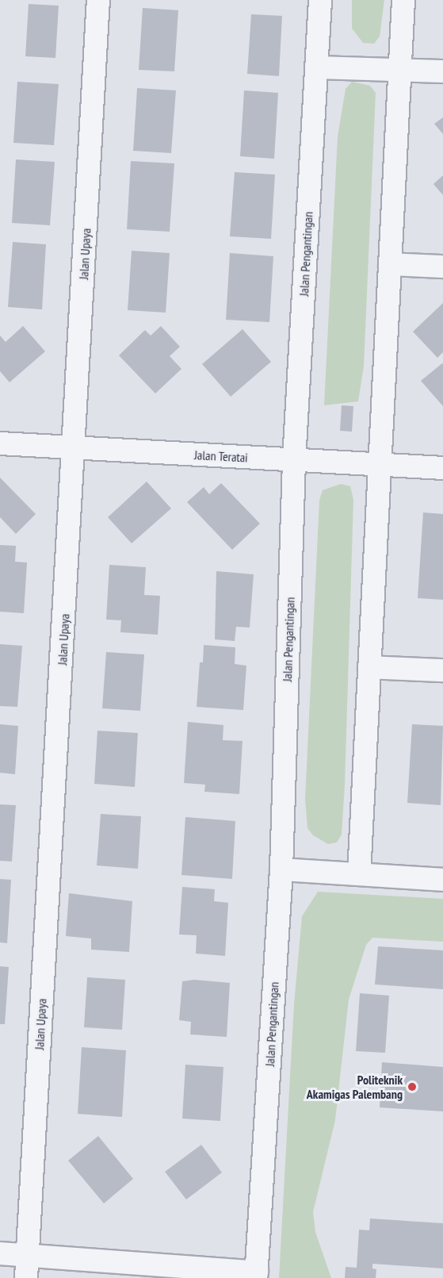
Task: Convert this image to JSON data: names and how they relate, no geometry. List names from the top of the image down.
{
  "streets": {
    "street": ["Jalan Upaya", "Jalan Pengantingan", "Jalan Teratai"]
  },
  "crossings": [
    ["Jalan Upaya", "Jalan Teratai"],
    ["Jalan Pengantingan", "Jalan Teratai"]
  ],
  "places": ["Politeknik Akamigas Palembang"]
}
